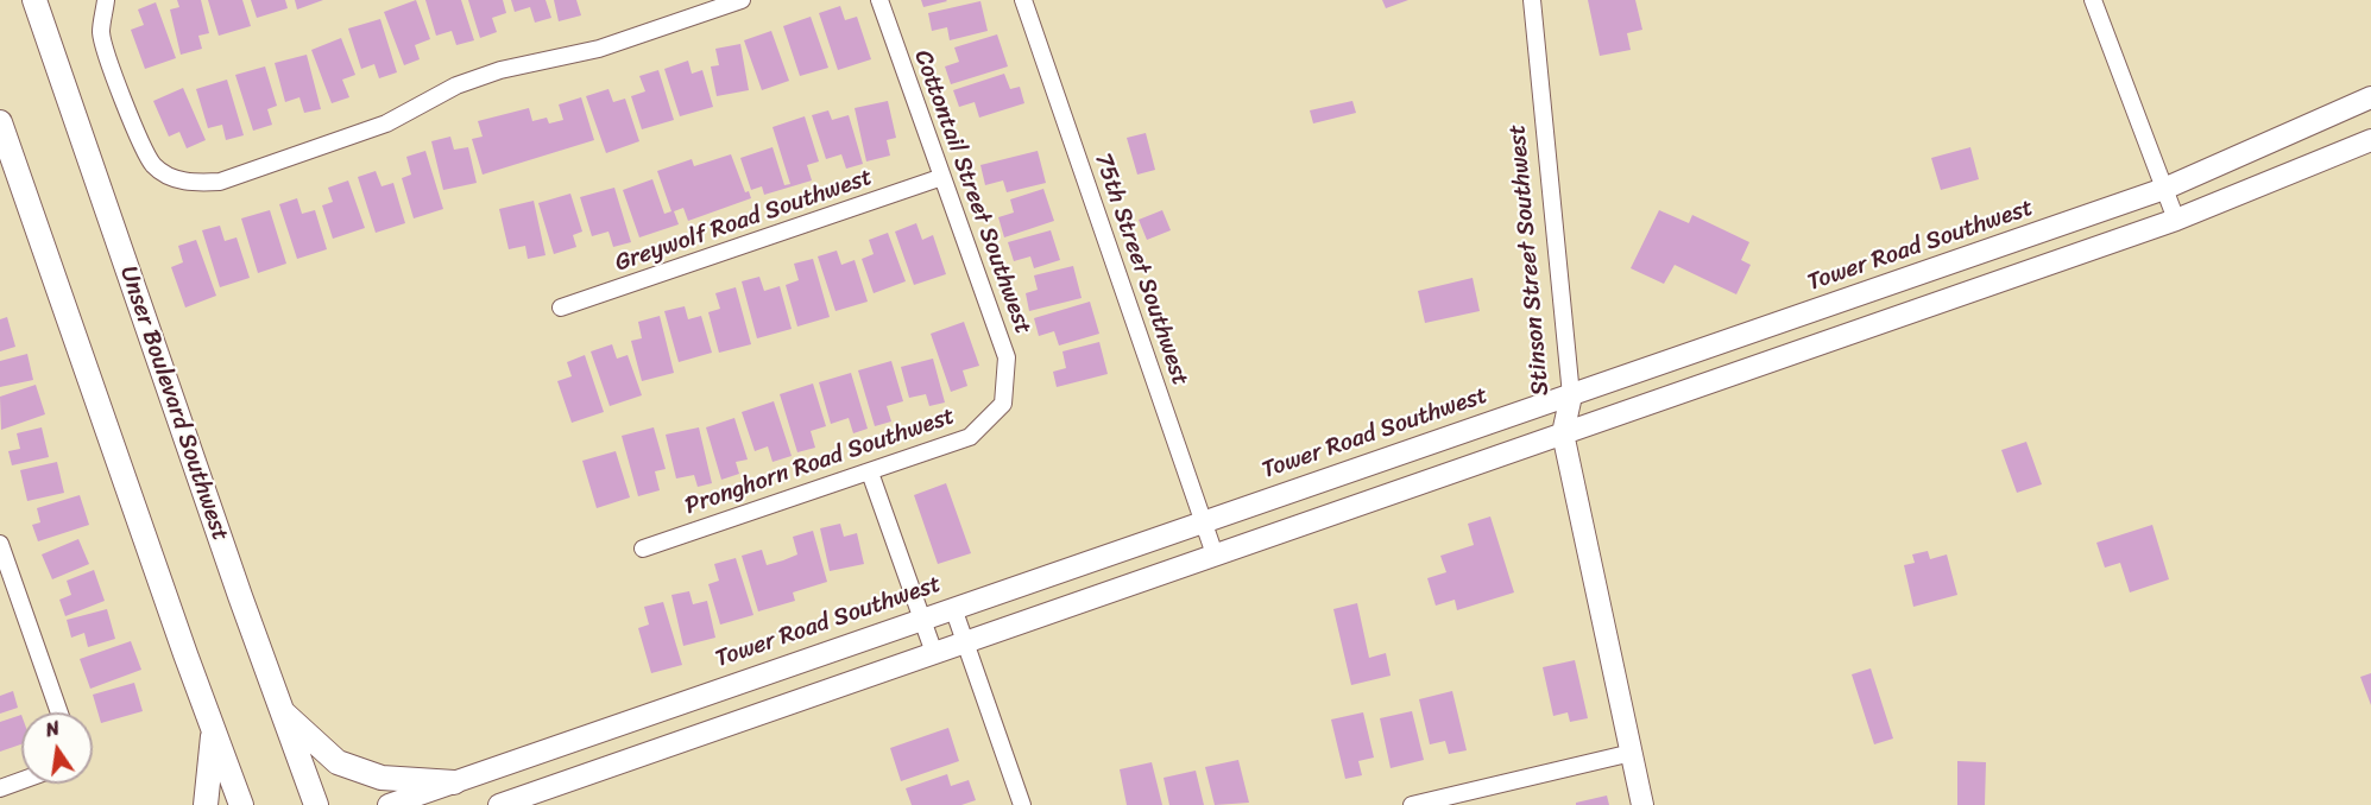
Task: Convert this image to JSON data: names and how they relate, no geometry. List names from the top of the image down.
{
  "streets": {
    "main road": ["Unser Boulevard Southwest"],
    "street": [
      "Cottontail Street Southwest",
      "Greywolf Road Southwest",
      "Tower Road Southwest",
      "Stinson Street Southwest",
      "75th Street Southwest",
      "Pronghorn Road Southwest"
    ]
  },
  "crossings": [
    ["Cottontail Street Southwest", "Greywolf Road Southwest"],
    ["Cottontail Street Southwest", "Pronghorn Road Southwest"],
    ["Tower Road Southwest", "Stinson Street Southwest"],
    ["Tower Road Southwest", "75th Street Southwest"]
  ],
  "north": "top"
}
